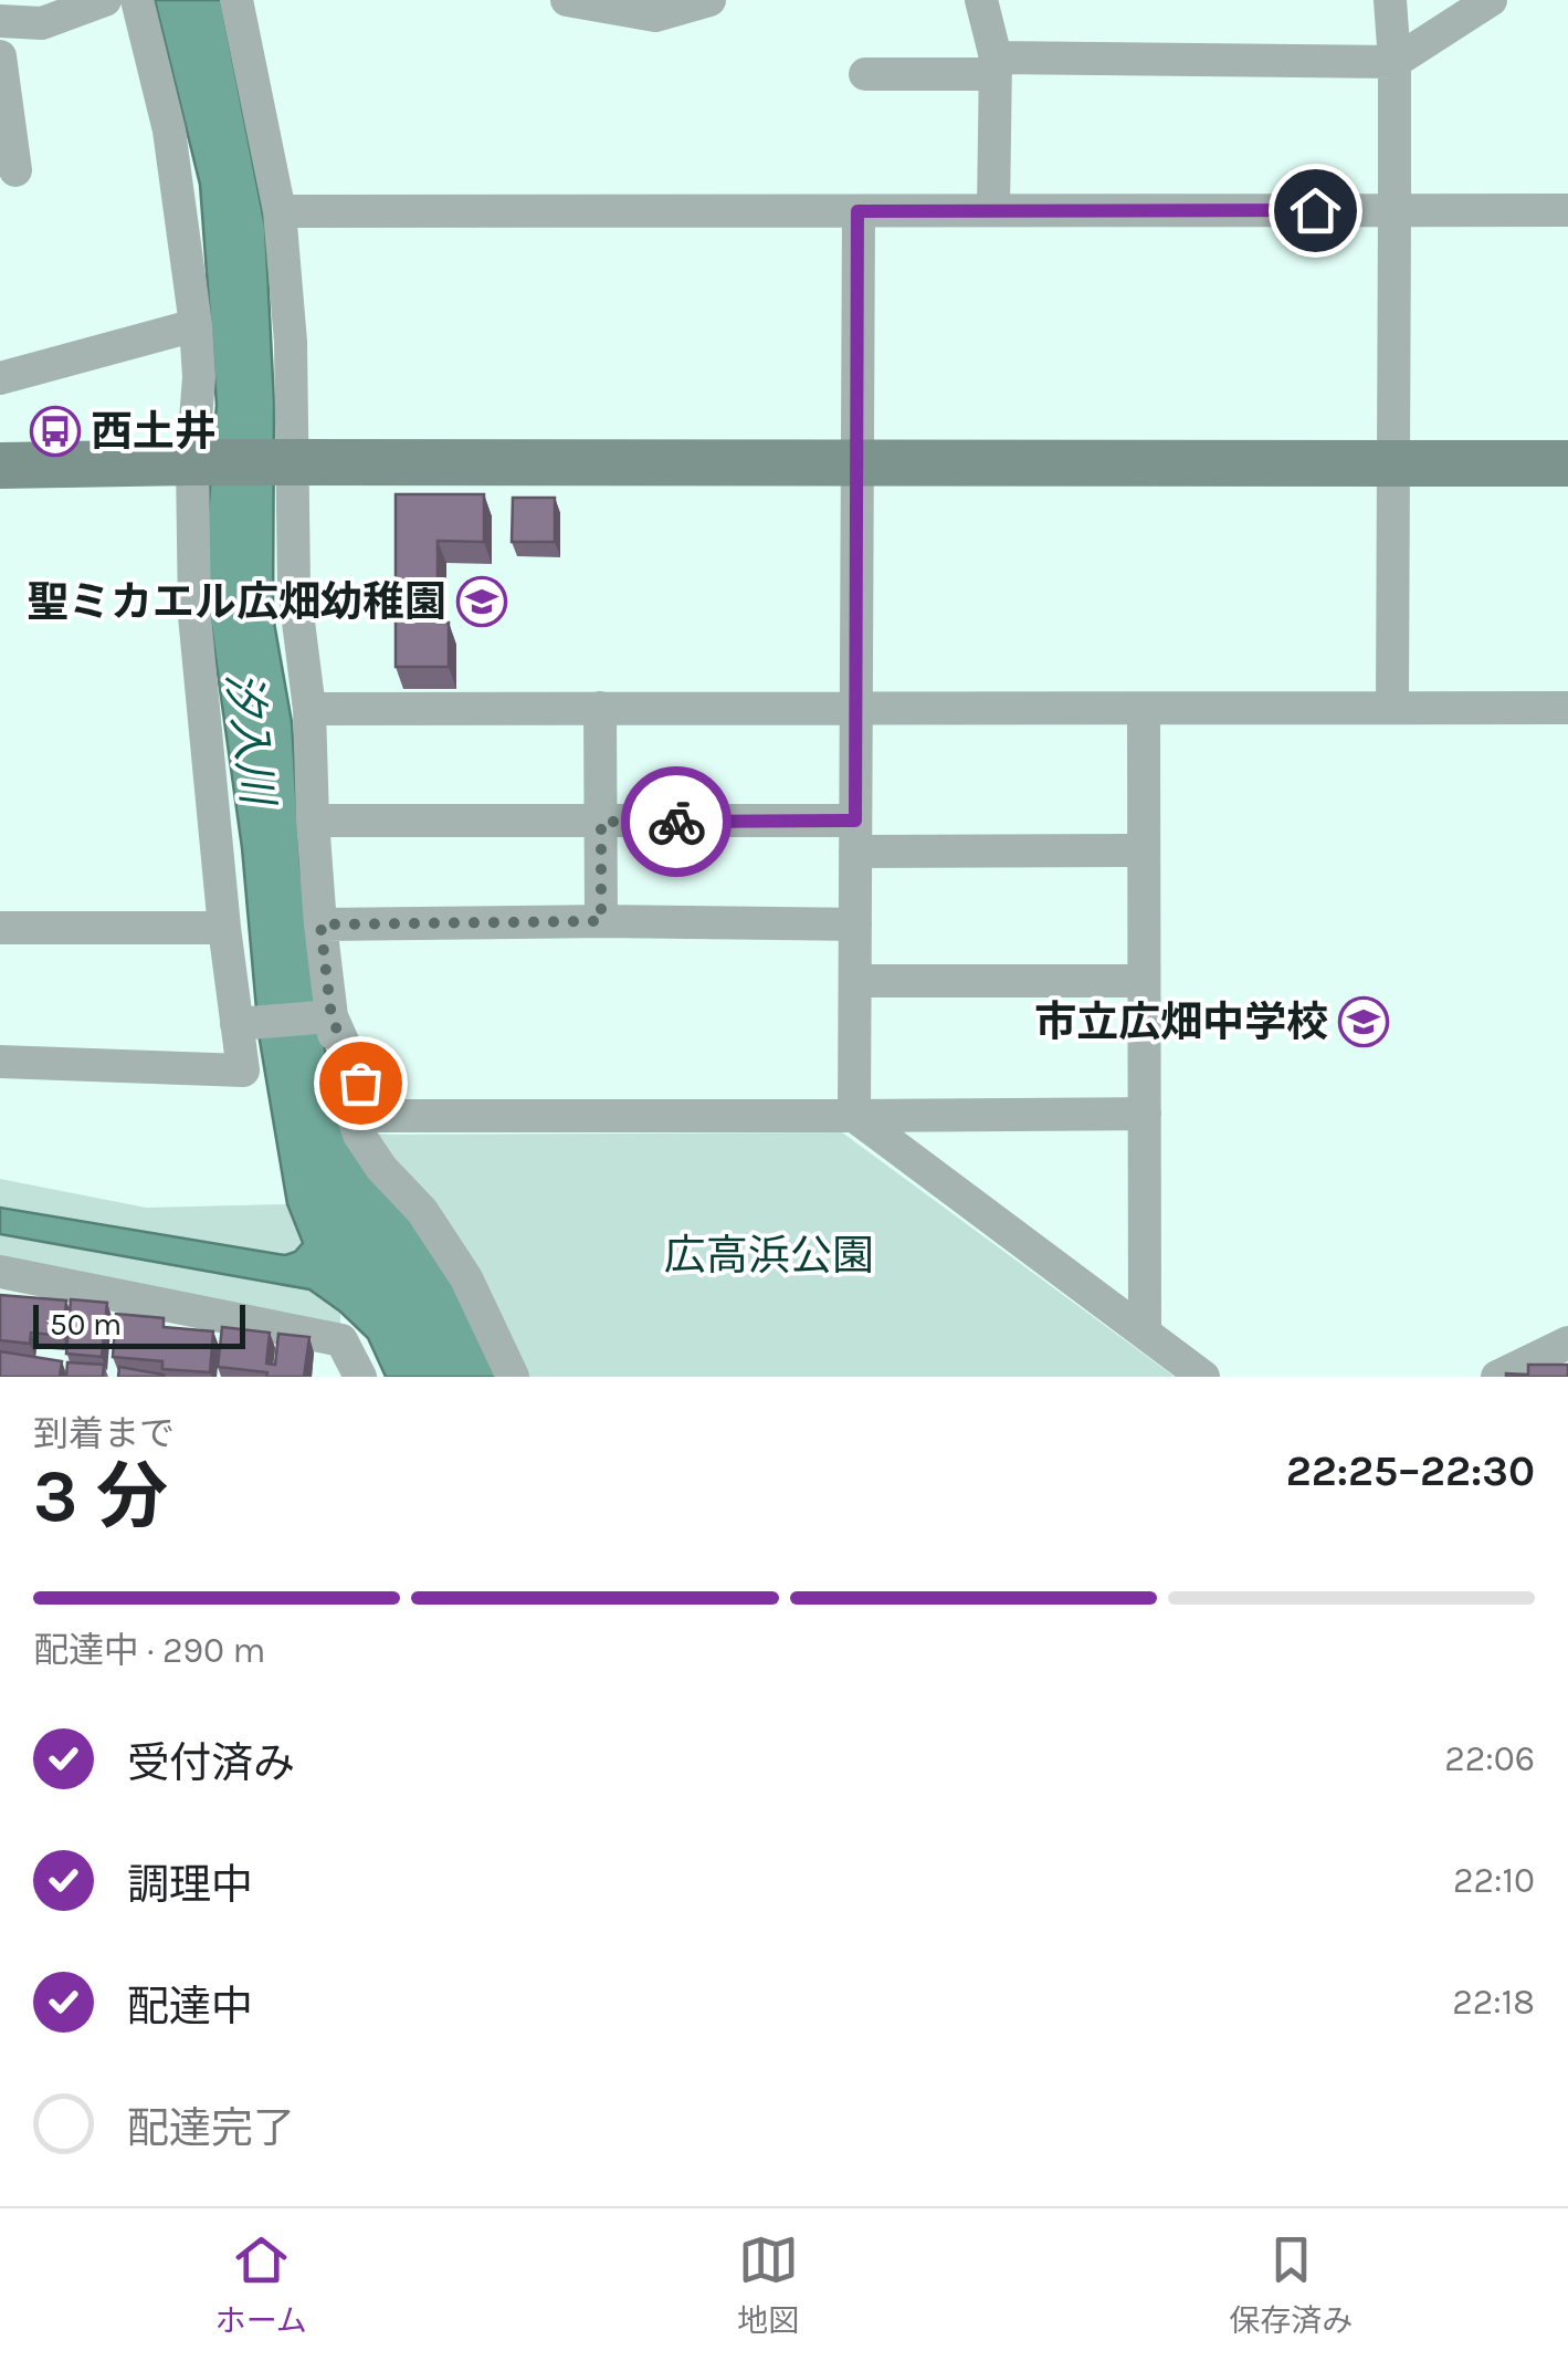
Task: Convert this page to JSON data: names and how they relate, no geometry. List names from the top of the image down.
{
  "water": ["汐入川"],
  "parks": ["広高浜公園"],
  "places": {
    "bus stop": ["西土井"],
    "school or university": ["聖ミカエル広畑幼稚園", "市立広畑中学校"]
  },
  "scale_bar": "50 m",
  "page": {
    "scale": "50 m",
    "heading": ["3 分", "到着まで", "22:25–22:30"],
    "bar": "配達中 · 290 m",
    "list": [
      ["受付済み", "22:06"],
      ["調理中", "22:10"],
      ["配達中", "22:18"],
      "配達完了"
    ],
    "tabs": ["ホーム", "地図", "保存済み"]
  }
}
